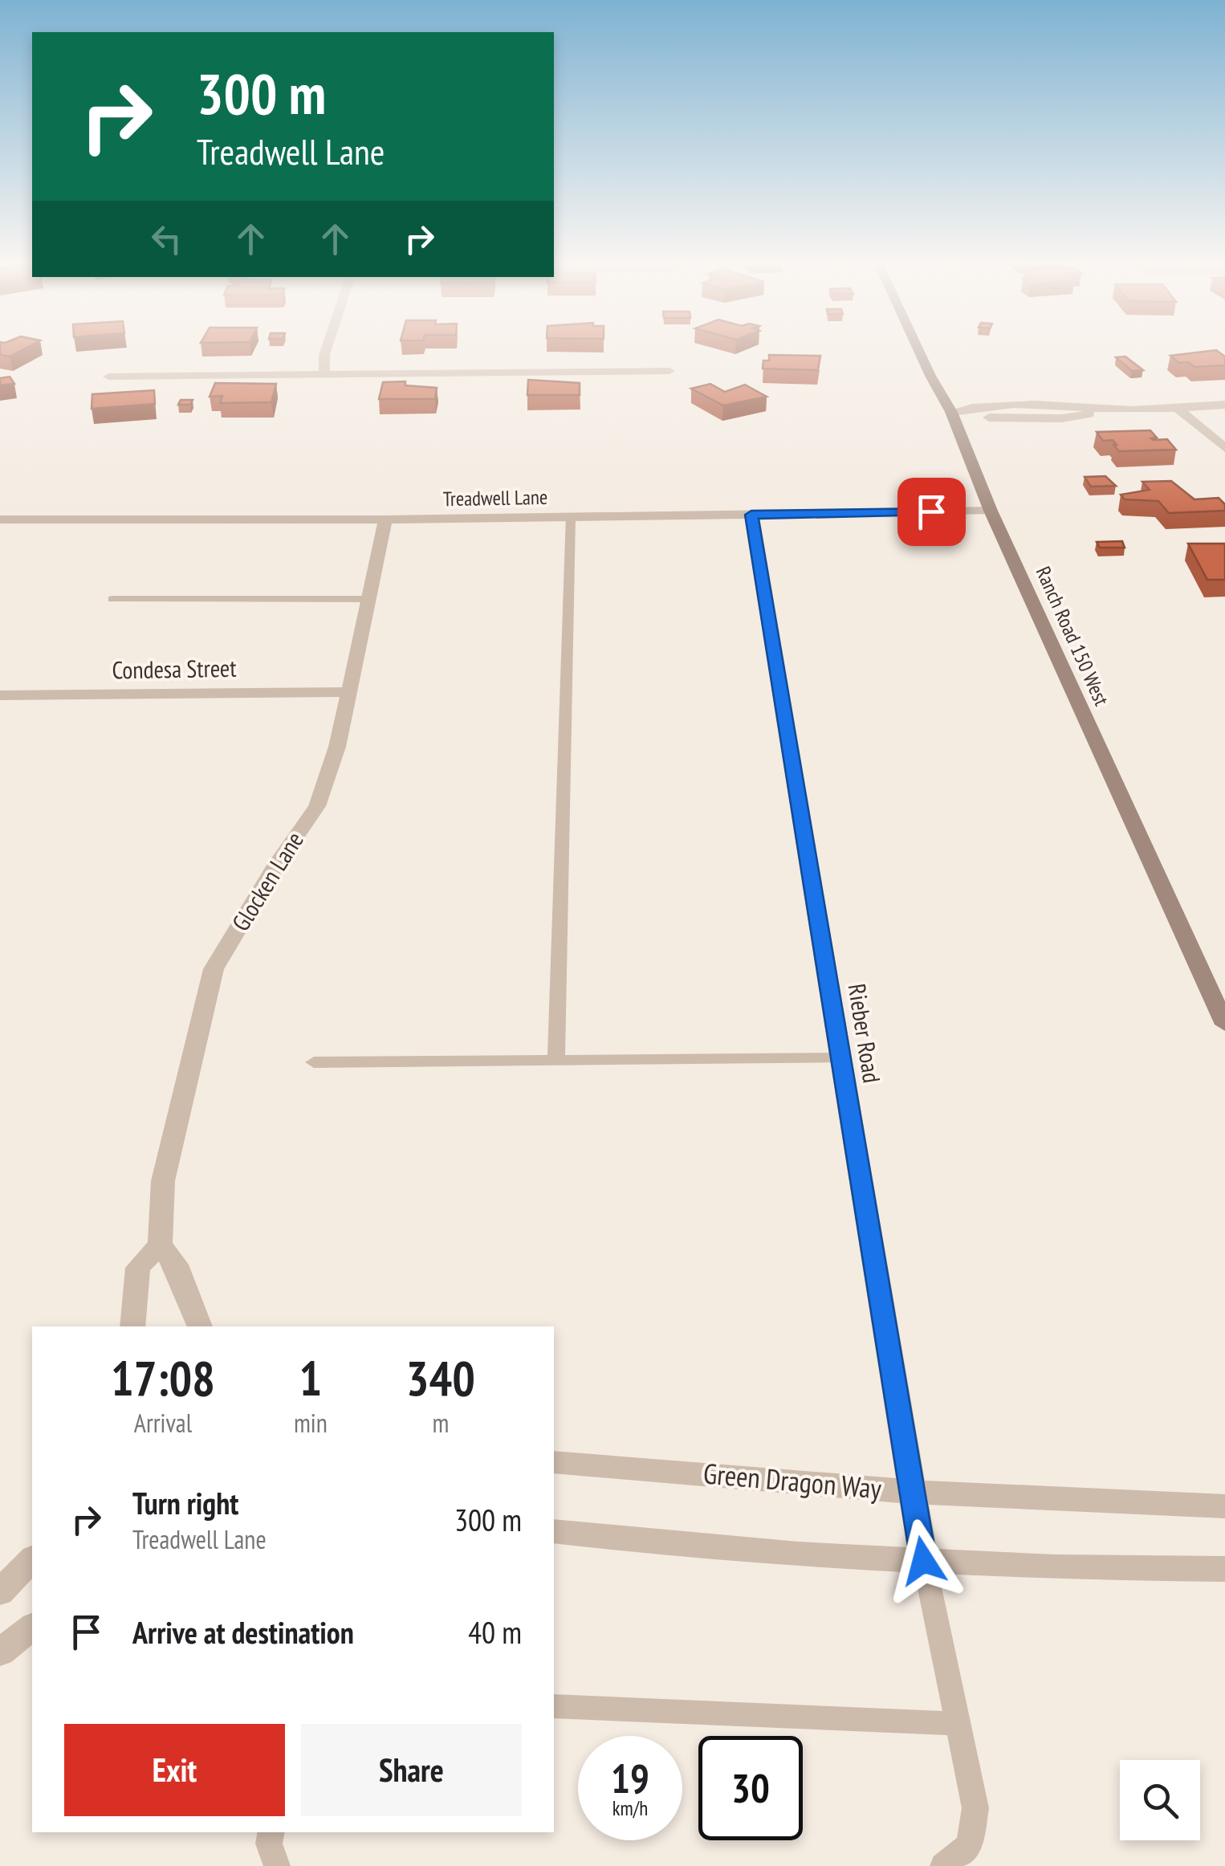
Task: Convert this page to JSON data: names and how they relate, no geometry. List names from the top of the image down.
{
  "streets": {
    "main road": ["Ranch Road 150 West"],
    "street": [
      "Treadwell Lane",
      "Condesa Street",
      "Glocken Lane",
      "Rieber Road",
      "Green Dragon Way"
    ]
  },
  "crossings": [
    ["Treadwell Lane", "Ranch Road 150 West"],
    ["Treadwell Lane", "Glocken Lane"],
    ["Treadwell Lane", "Rieber Road"],
    ["Condesa Street", "Glocken Lane"],
    ["Rieber Road", "Green Dragon Way"]
  ],
  "page": {
    "turn": ["300 m", "Treadwell Lane"],
    "eta": [
      "17:08",
      "Arrival",
      "1",
      "min",
      "340",
      "m"
    ],
    "list": [
      {
        "name": "Turn right",
        "note": "Treadwell Lane",
        "value": "300 m"
      },
      {
        "name": "Arrive at destination",
        "value": "40 m"
      }
    ],
    "buttons": ["Exit", "Share"],
    "speed": "19 km/h",
    "limit": "30"
  }
}
